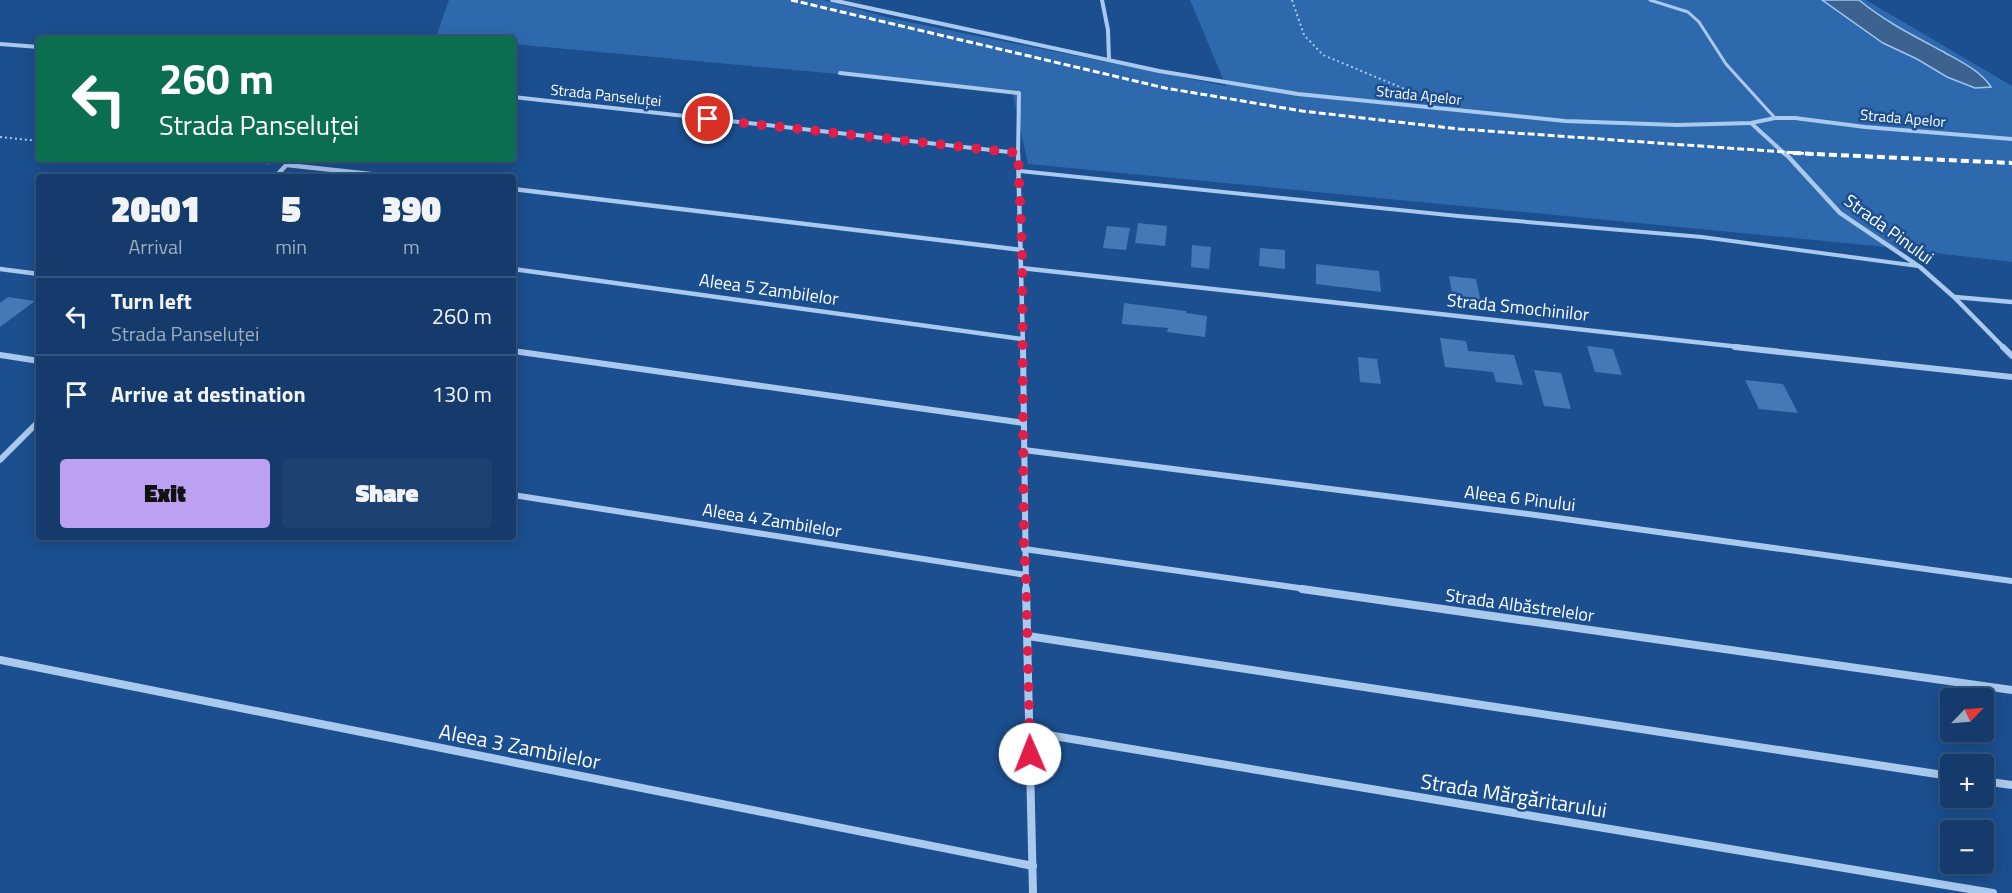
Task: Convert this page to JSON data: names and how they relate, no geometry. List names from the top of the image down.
{
  "streets": {
    "street": [
      "Strada Panseluței",
      "Strada Apelor",
      "Strada Pinului",
      "Aleea 5 Zambilelor",
      "Strada Smochinilor",
      "Aleea 6 Pinului",
      "Aleea 4 Zambilelor",
      "Strada Albăstrelelor",
      "Aleea 3 Zambilelor",
      "Strada Mărgăritarului"
    ]
  },
  "crossings": [
    ["Strada Apelor", "Strada Pinului"]
  ],
  "north": "top right",
  "page": {
    "turn": ["260 m", "Strada Panseluței"],
    "eta": [
      "20:01",
      "Arrival",
      "5",
      "min",
      "390",
      "m"
    ],
    "list": [
      {
        "name": "Turn left",
        "note": "Strada Panseluței",
        "value": "260 m"
      },
      {
        "name": "Arrive at destination",
        "value": "130 m"
      }
    ],
    "buttons": ["Exit", "Share"],
    "map_buttons": ["+", "−"]
  }
}
